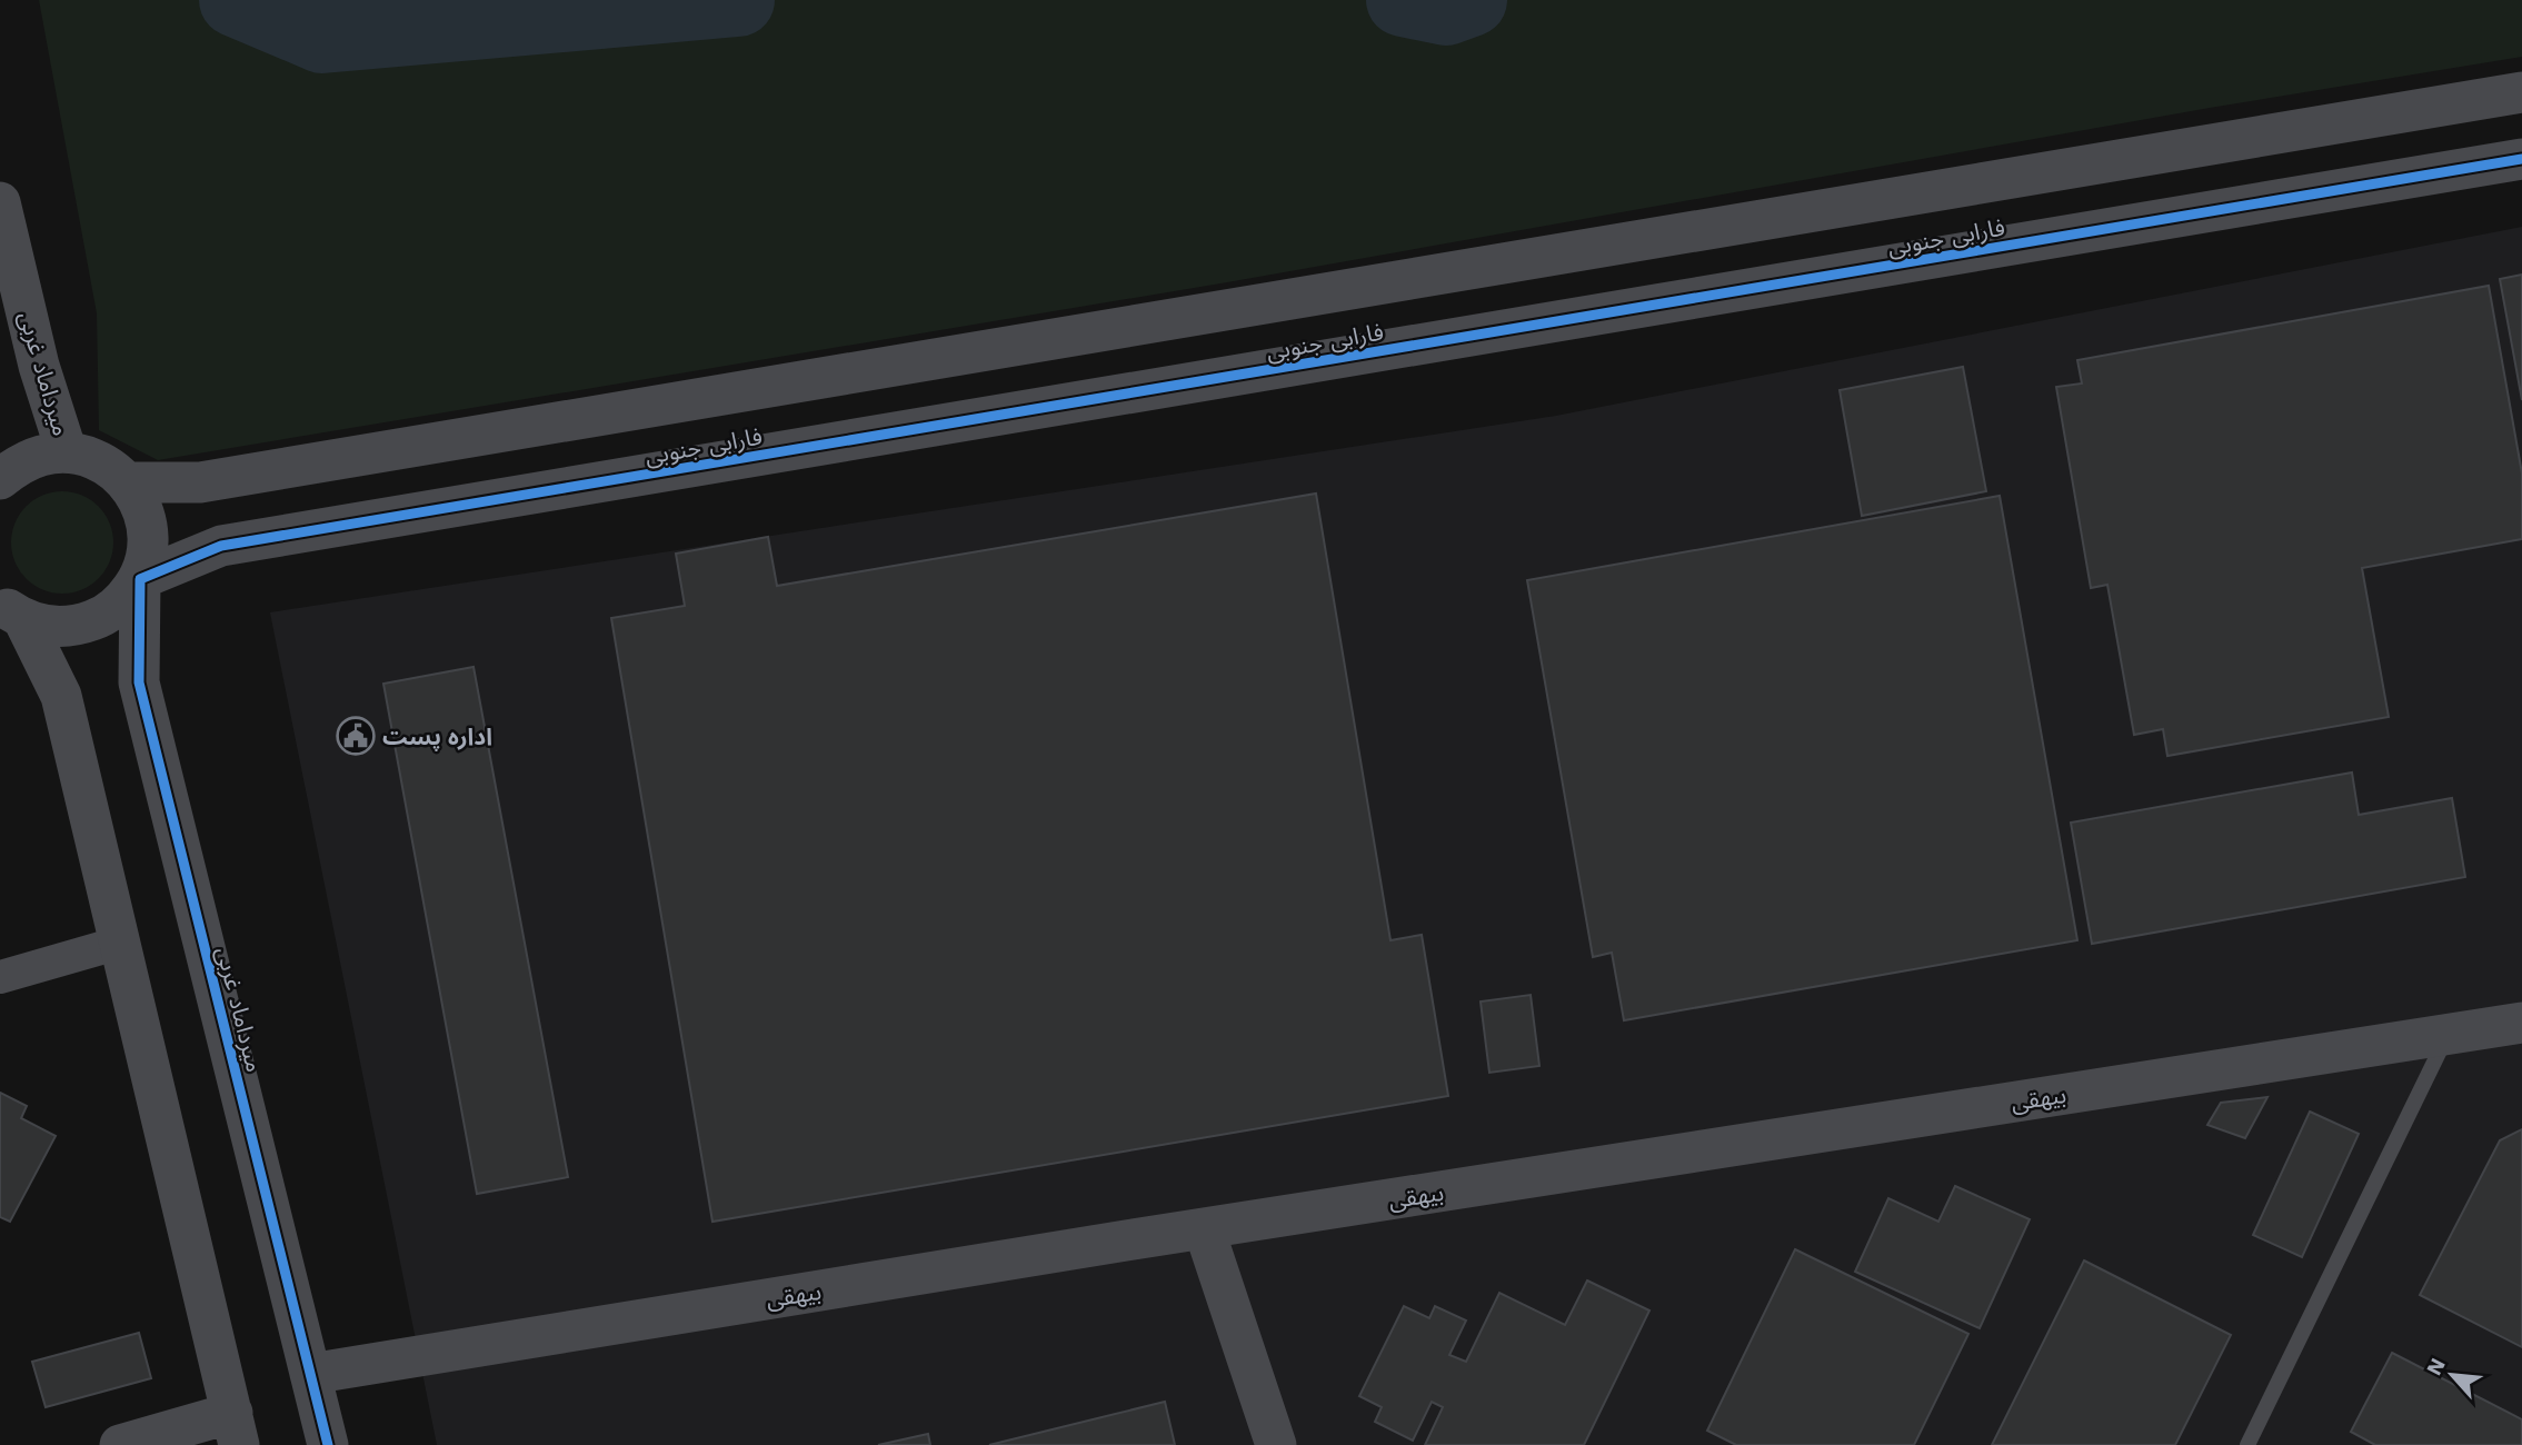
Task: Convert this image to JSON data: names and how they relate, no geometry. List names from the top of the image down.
{
  "streets": {
    "street": ["فارابی جنوبی", "میرداماد غربی", "بیهقی"]
  },
  "crossings": [
    ["فارابی جنوبی", "میرداماد غربی"],
    ["میرداماد غربی", "بیهقی"]
  ],
  "places": {
    "public building": ["اداره پست"]
  },
  "north": "top left"
}
